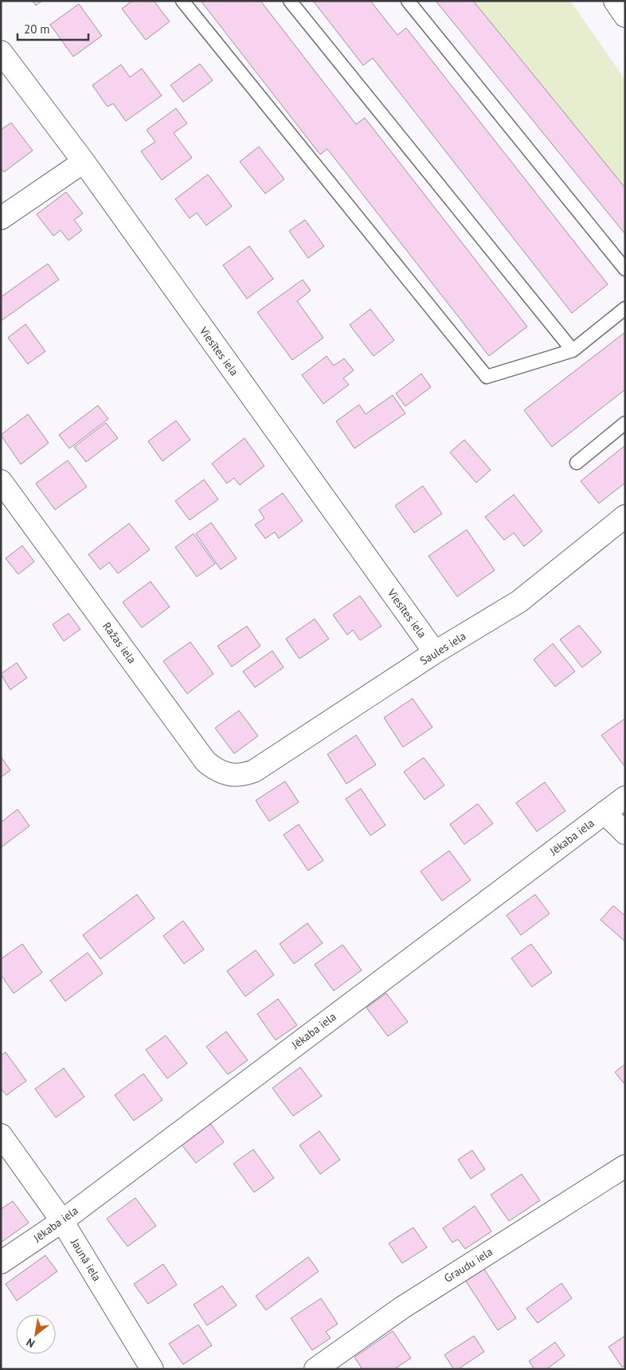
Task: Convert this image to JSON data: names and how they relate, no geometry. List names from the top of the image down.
{
  "streets": {
    "street": [
      "Viesītes iela",
      "Ražas iela",
      "Saules iela",
      "Jēkaba iela",
      "Jaunā iela",
      "Graudu iela"
    ]
  },
  "crossings": [
    ["Viesītes iela", "Saules iela"],
    ["Ražas iela", "Saules iela"],
    ["Jēkaba iela", "Jaunā iela"]
  ],
  "scale_bar": "20 m",
  "north": "bottom left"
}
